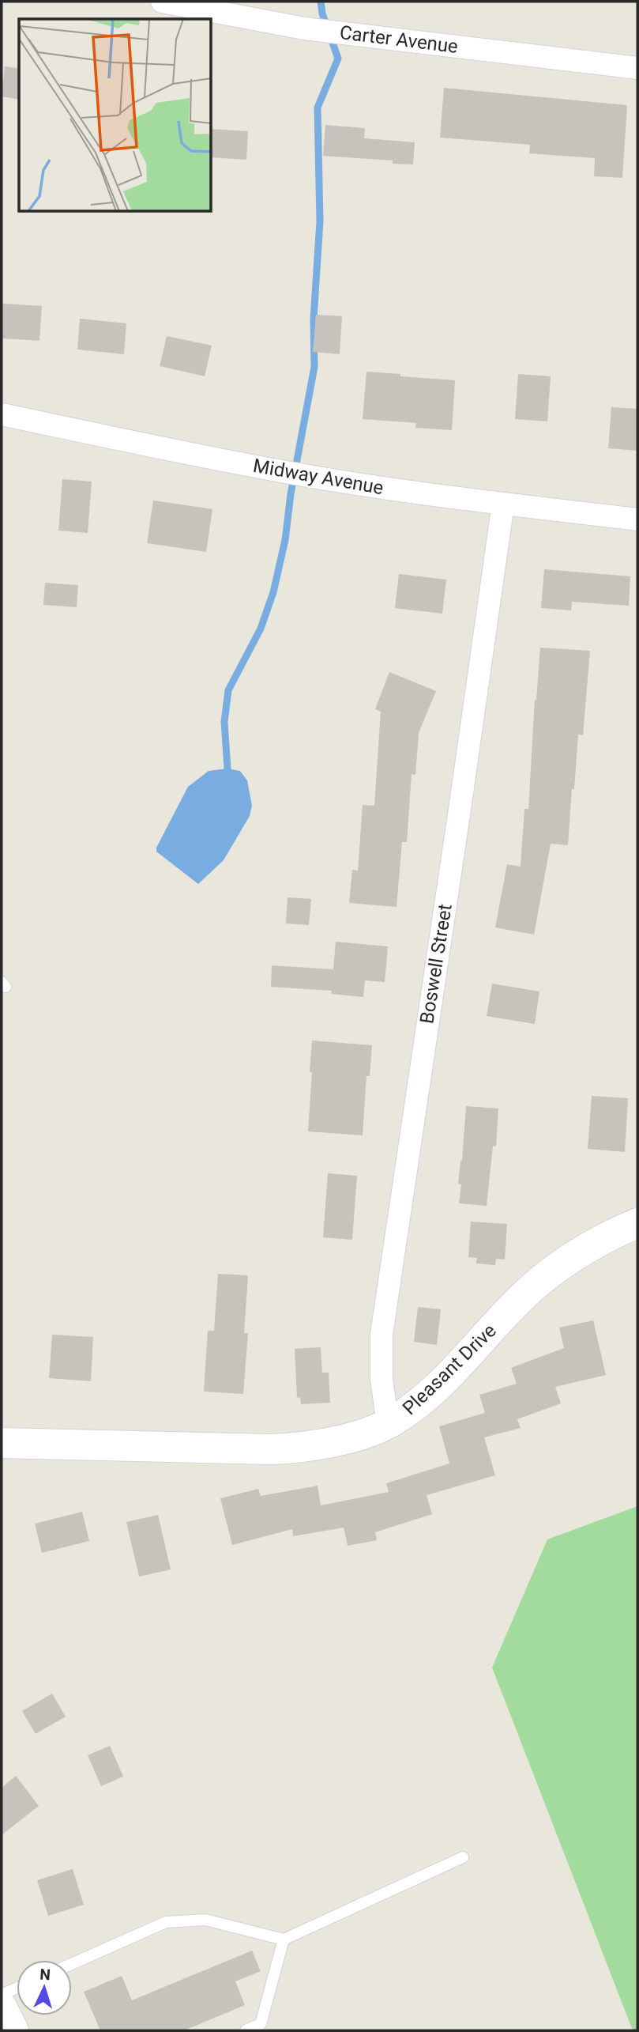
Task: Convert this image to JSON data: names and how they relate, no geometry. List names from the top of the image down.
{
  "streets": {
    "street": [
      "Carter Avenue",
      "Midway Avenue",
      "Boswell Street",
      "Pleasant Drive"
    ]
  },
  "crossings": [
    ["Midway Avenue", "Boswell Street"],
    ["Boswell Street", "Pleasant Drive"]
  ],
  "north": "top"
}
